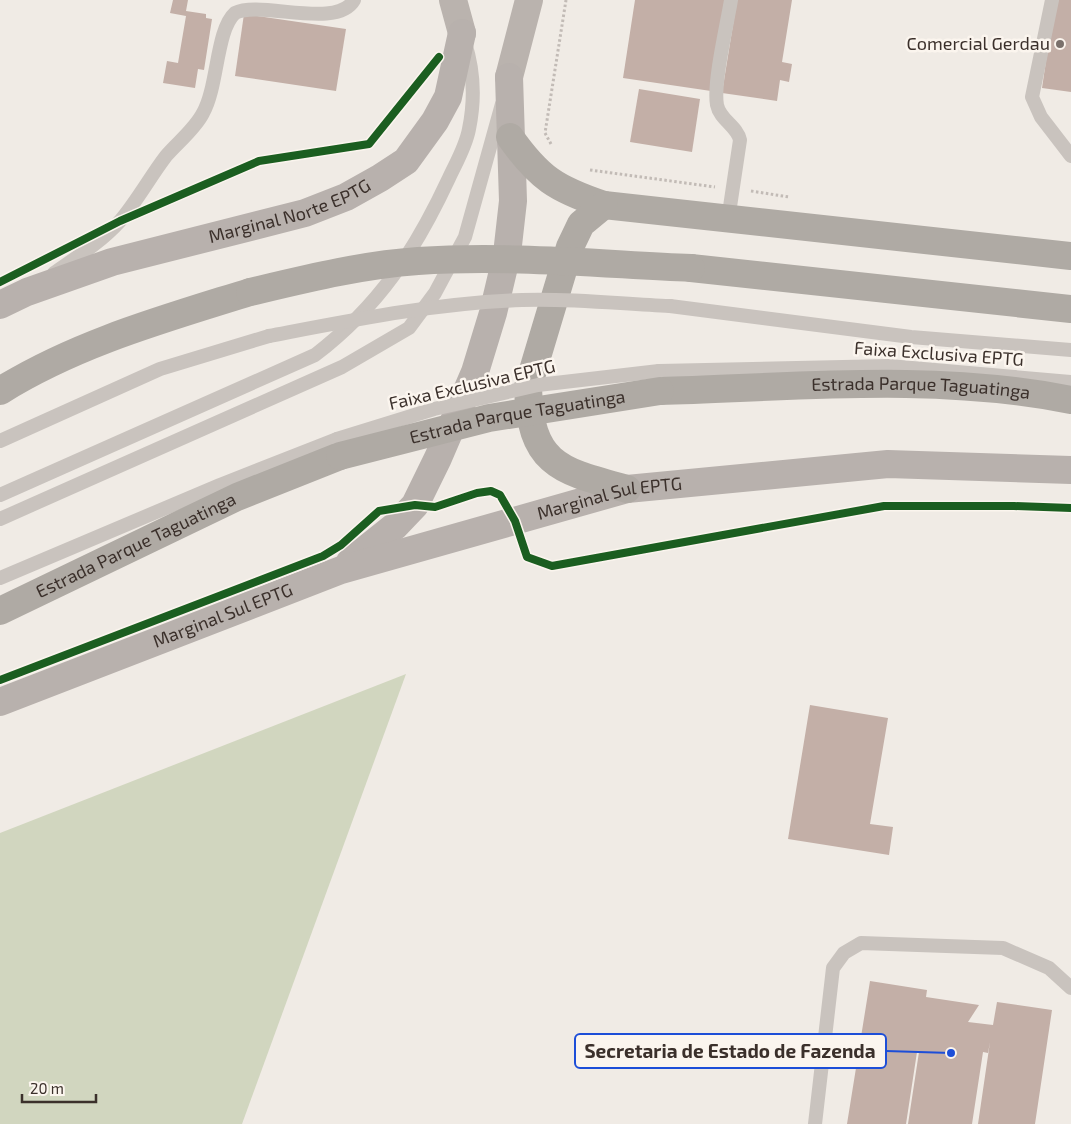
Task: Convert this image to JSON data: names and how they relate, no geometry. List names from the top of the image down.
{
  "streets": {
    "highway": ["Estrada Parque Taguatinga"],
    "main road": ["Marginal Norte EPTG", "Marginal Sul EPTG"],
    "lane": ["Faixa Exclusiva EPTG"]
  },
  "crossings": [
    ["Faixa Exclusiva EPTG", "Estrada Parque Taguatinga"]
  ],
  "places": ["Comercial Gerdau", "Secretaria de Estado de Fazenda"],
  "scale_bar": "20 m"
}
